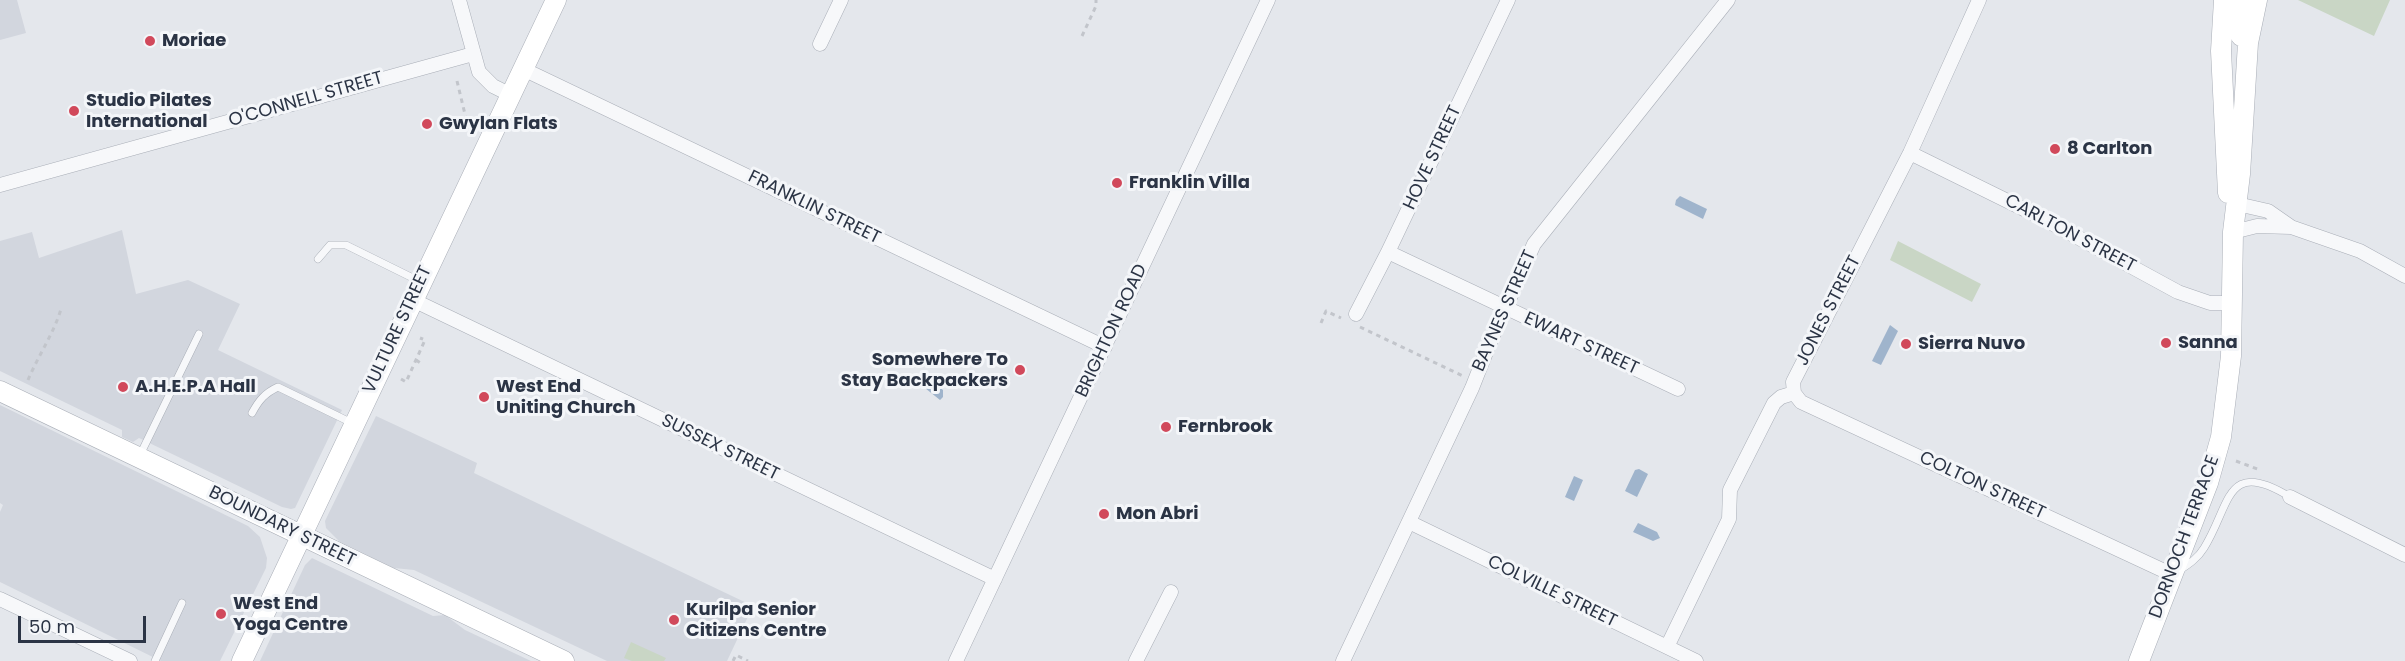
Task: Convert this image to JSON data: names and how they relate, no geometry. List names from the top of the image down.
{
  "streets": {
    "street": [
      "O'CONNELL STREET",
      "HOVE STREET",
      "FRANKLIN STREET",
      "CARLTON STREET",
      "BAYNES STREET",
      "JONES STREET",
      "VULTURE STREET",
      "BRIGHTON ROAD",
      "EWART STREET",
      "SUSSEX STREET",
      "COLTON STREET",
      "BOUNDARY STREET",
      "DORNOCH TERRACE",
      "COLVILLE STREET"
    ]
  },
  "crossings": [
    ["HOVE STREET", "EWART STREET"],
    ["FRANKLIN STREET", "VULTURE STREET"],
    ["FRANKLIN STREET", "BRIGHTON ROAD"],
    ["CARLTON STREET", "JONES STREET"],
    ["CARLTON STREET", "DORNOCH TERRACE"],
    ["BAYNES STREET", "EWART STREET"],
    ["BAYNES STREET", "COLVILLE STREET"],
    ["JONES STREET", "COLTON STREET"],
    ["VULTURE STREET", "SUSSEX STREET"],
    ["VULTURE STREET", "BOUNDARY STREET"],
    ["BRIGHTON ROAD", "SUSSEX STREET"],
    ["COLTON STREET", "DORNOCH TERRACE"]
  ],
  "places": [
    "Moriae",
    "Studio Pilates International",
    "Gwylan Flats",
    "8 Carlton",
    "Franklin Villa",
    "Sanna",
    "Sierra Nuvo",
    "Somewhere To Stay Backpackers",
    "A.H.E.P.A Hall",
    "West End Uniting Church",
    "Fernbrook",
    "Mon Abri",
    "West End Yoga Centre",
    "Kurilpa Senior Citizens Centre"
  ],
  "scale_bar": "50 m"
}
